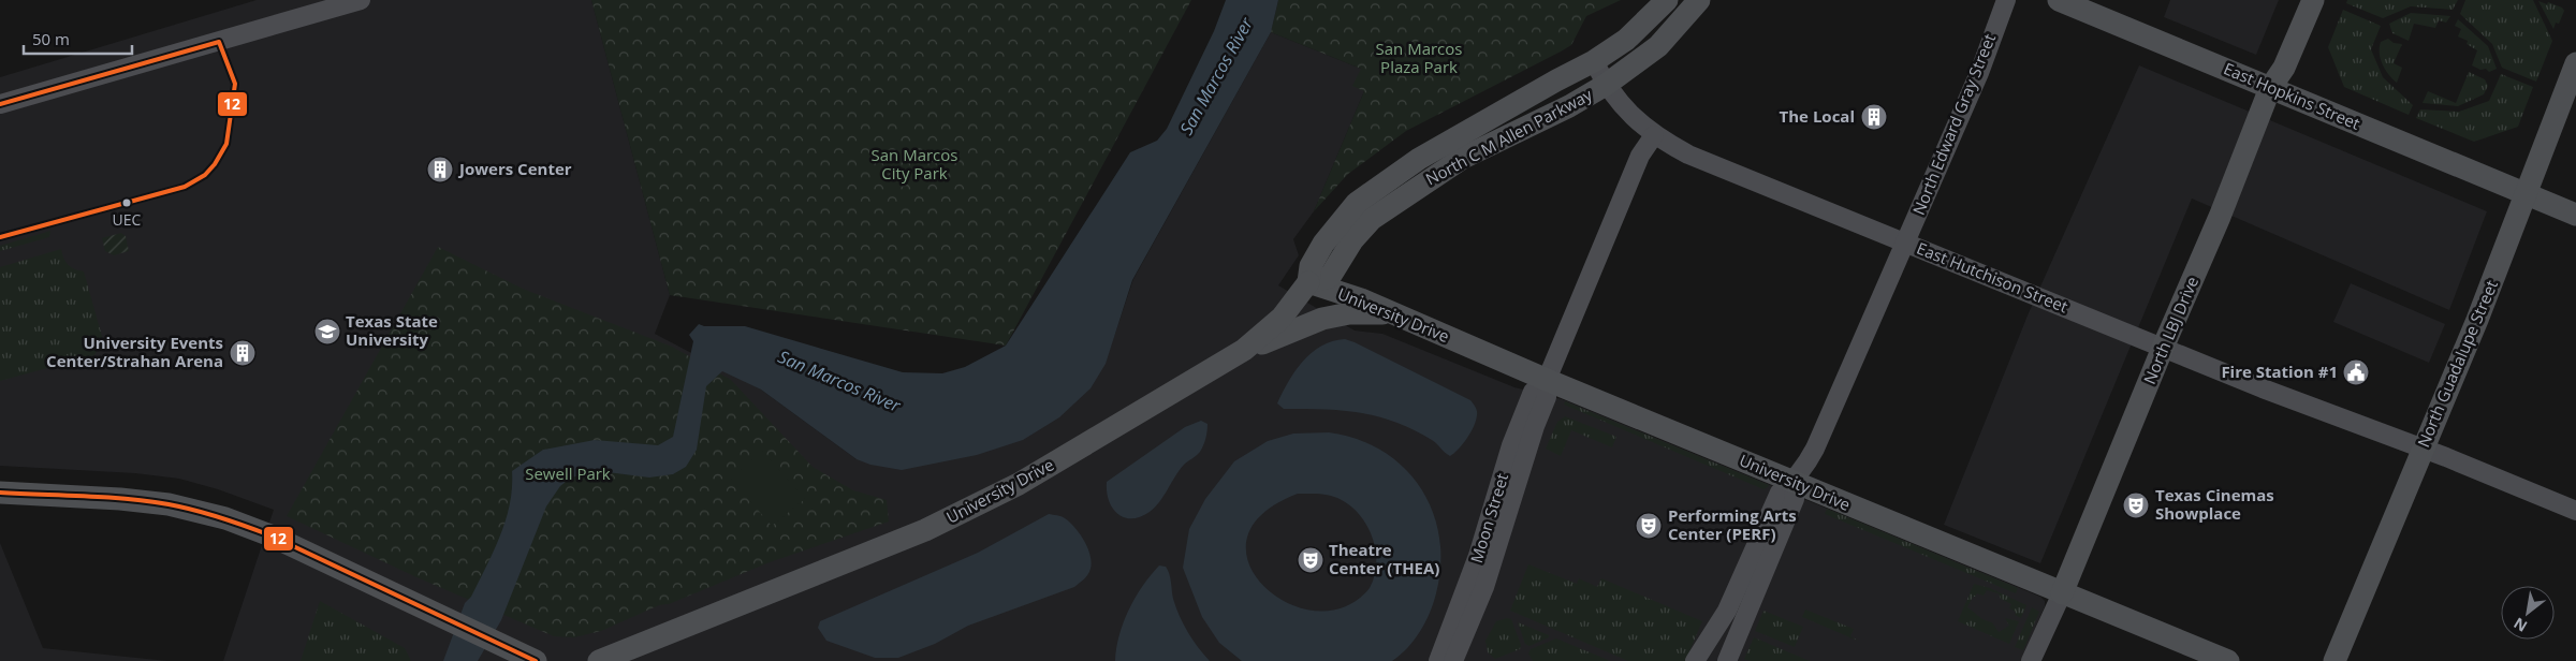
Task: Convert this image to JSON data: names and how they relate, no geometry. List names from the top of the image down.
{
  "streets": {
    "main road": [
      "East Hopkins Street",
      "North C M Allen Parkway",
      "University Drive",
      "North LBJ Drive",
      "North Guadalupe Street"
    ],
    "street": ["North Edward Gray Street", "East Hutchison Street", "Moon Street"]
  },
  "crossings": [
    ["East Hopkins Street", "North LBJ Drive"],
    ["East Hopkins Street", "North Guadalupe Street"],
    ["North Edward Gray Street", "East Hutchison Street"],
    ["North Edward Gray Street", "University Drive"],
    ["North C M Allen Parkway", "East Hutchison Street"],
    ["North C M Allen Parkway", "University Drive"],
    ["East Hutchison Street", "North LBJ Drive"],
    ["East Hutchison Street", "North Guadalupe Street"],
    ["East Hutchison Street", "Moon Street"],
    ["University Drive", "North LBJ Drive"],
    ["University Drive", "Moon Street"]
  ],
  "water": ["San Marcos River"],
  "parks": ["San Marcos Plaza Park", "San Marcos City Park", "Sewell Park"],
  "places": {
    "building": ["The Local", "Jowers Center", "University Events Center/Strahan Arena"],
    "other": ["UEC"],
    "school or university": ["Texas State University"],
    "public building": ["Fire Station #1"],
    "theatre": ["Texas Cinemas Showplace", "Performing Arts Center (PERF)", "Theatre Center (THEA)"]
  },
  "lines": ["transit line 12"],
  "scale_bar": "50 m",
  "north": "bottom left"
}
